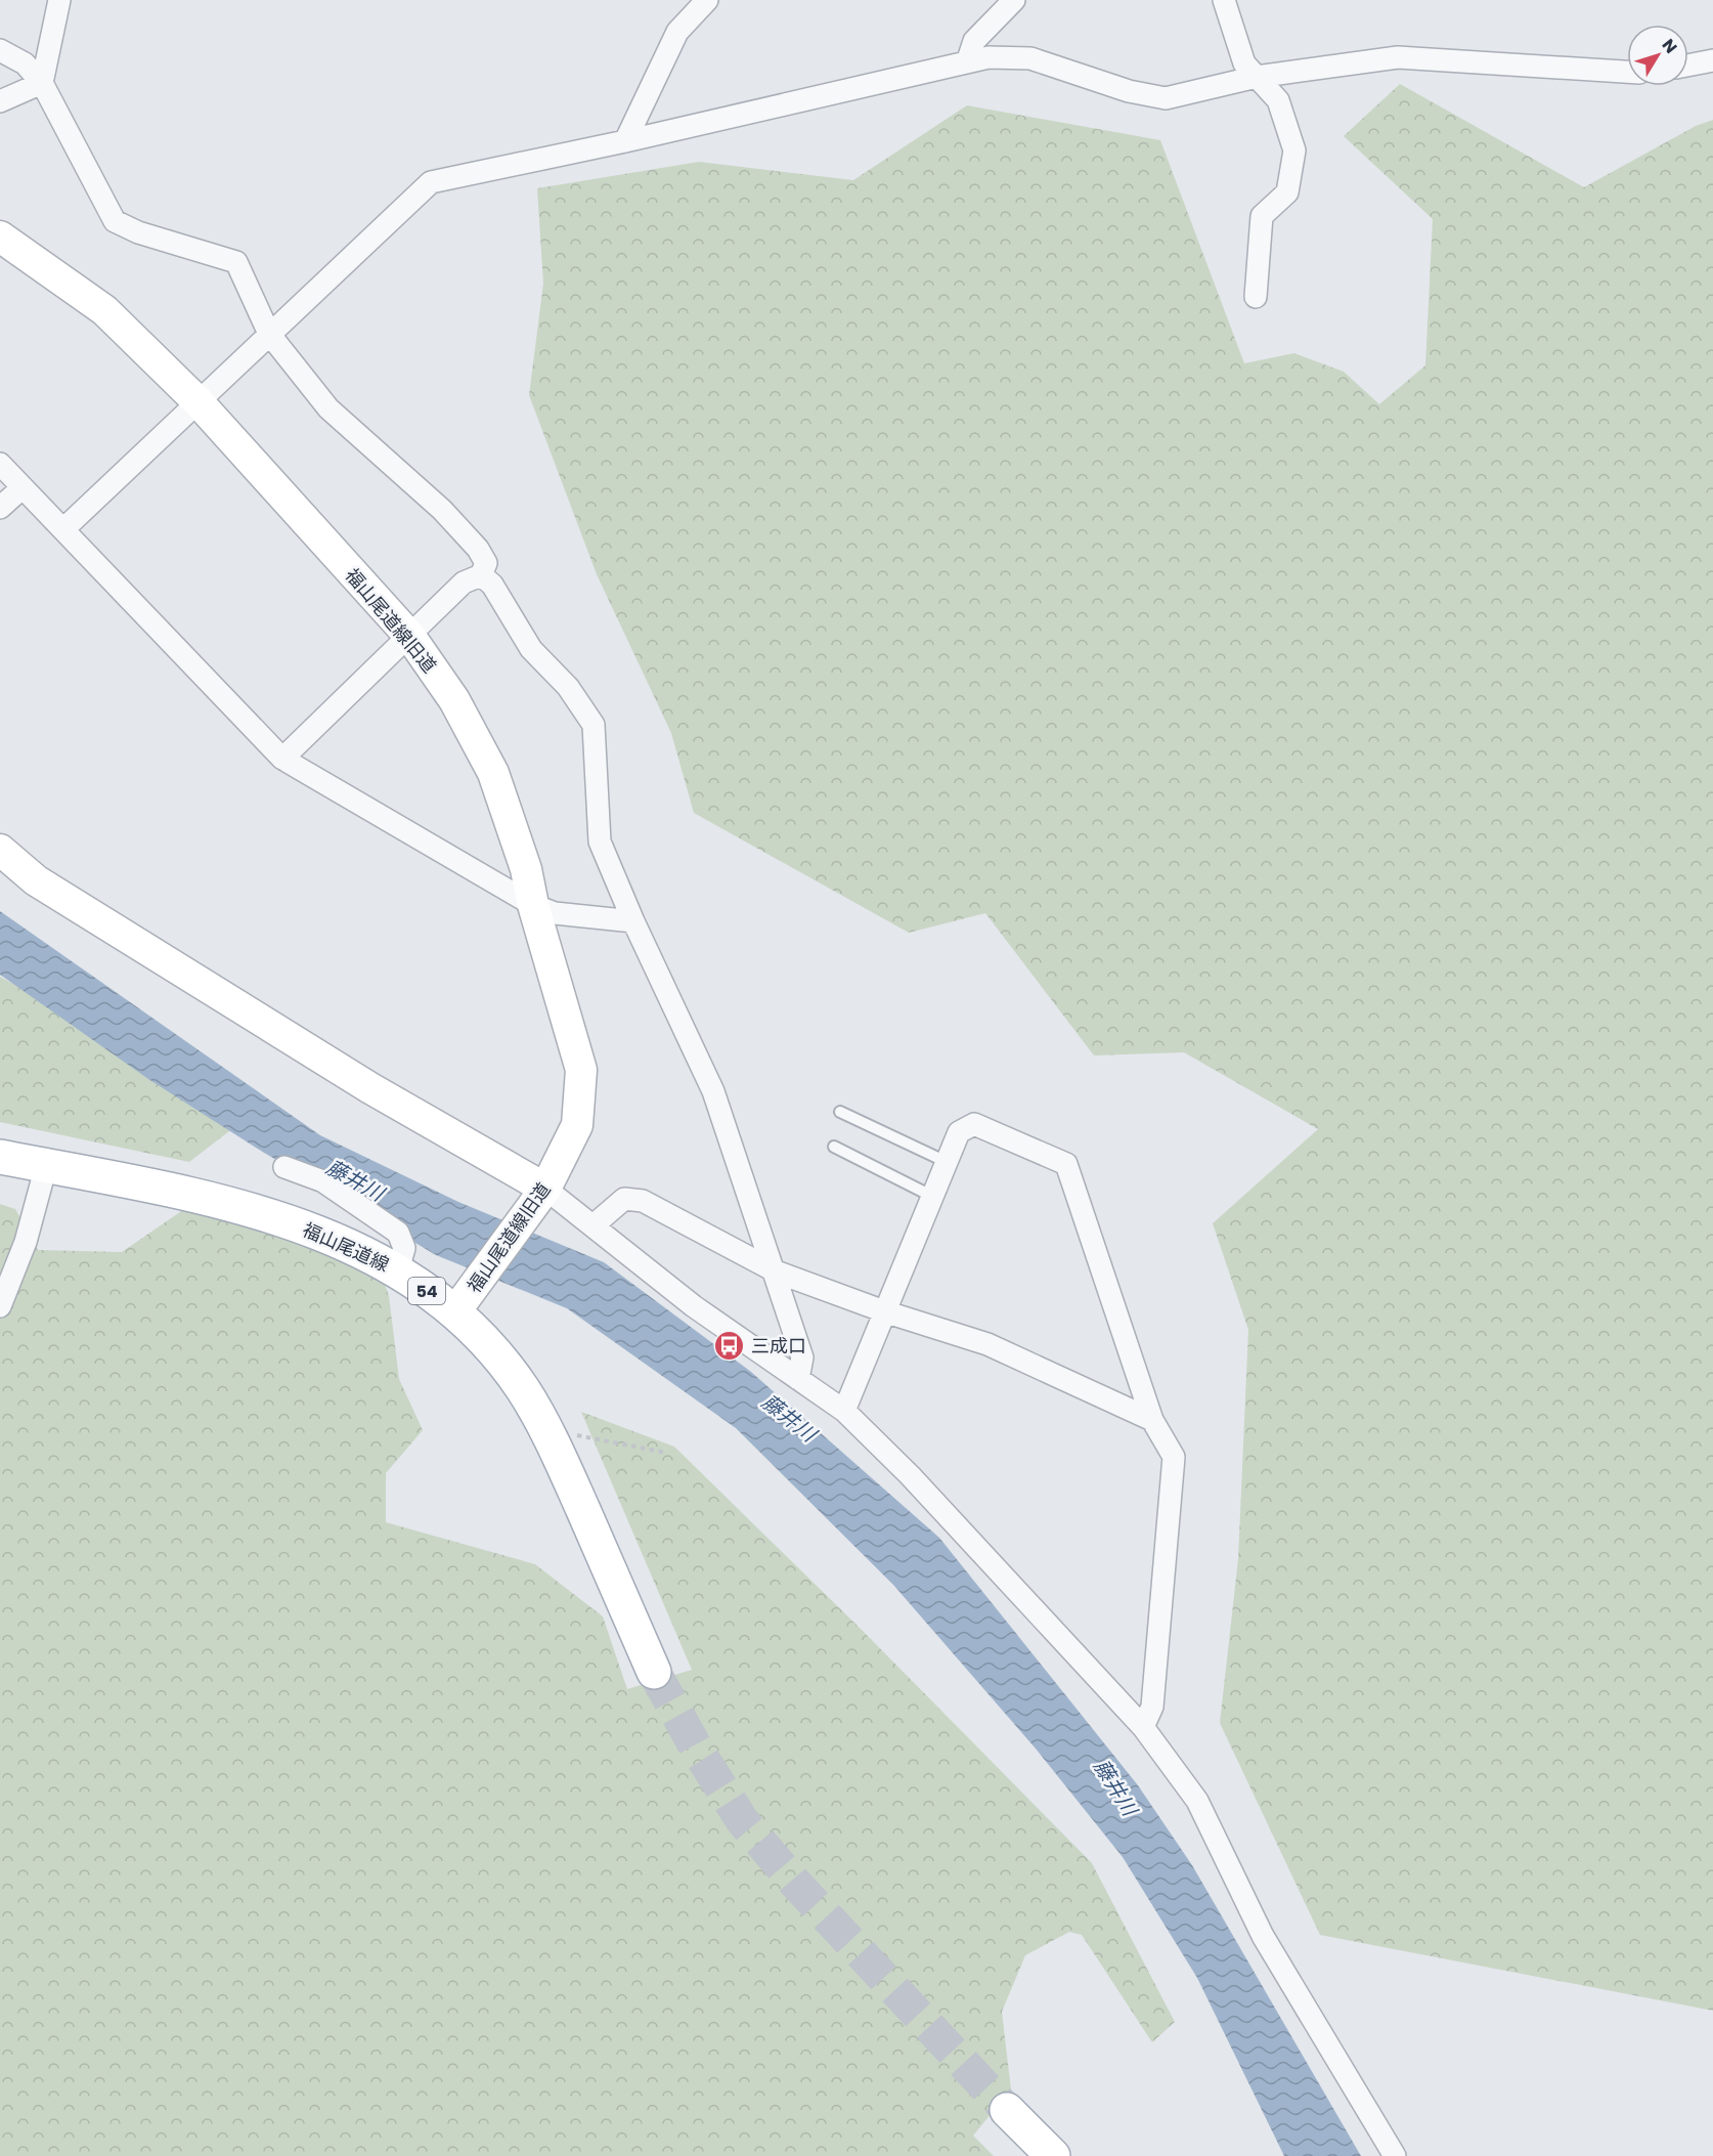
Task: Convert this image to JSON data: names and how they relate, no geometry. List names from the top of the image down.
{
  "streets": {
    "main road": ["福山尾道線", "54"],
    "street": ["福山尾道線旧道"]
  },
  "crossings": [
    ["福山尾道線旧道", "福山尾道線"]
  ],
  "water": ["藤井川"],
  "places": {
    "bus stop": ["三成口"]
  },
  "north": "top right"
}
